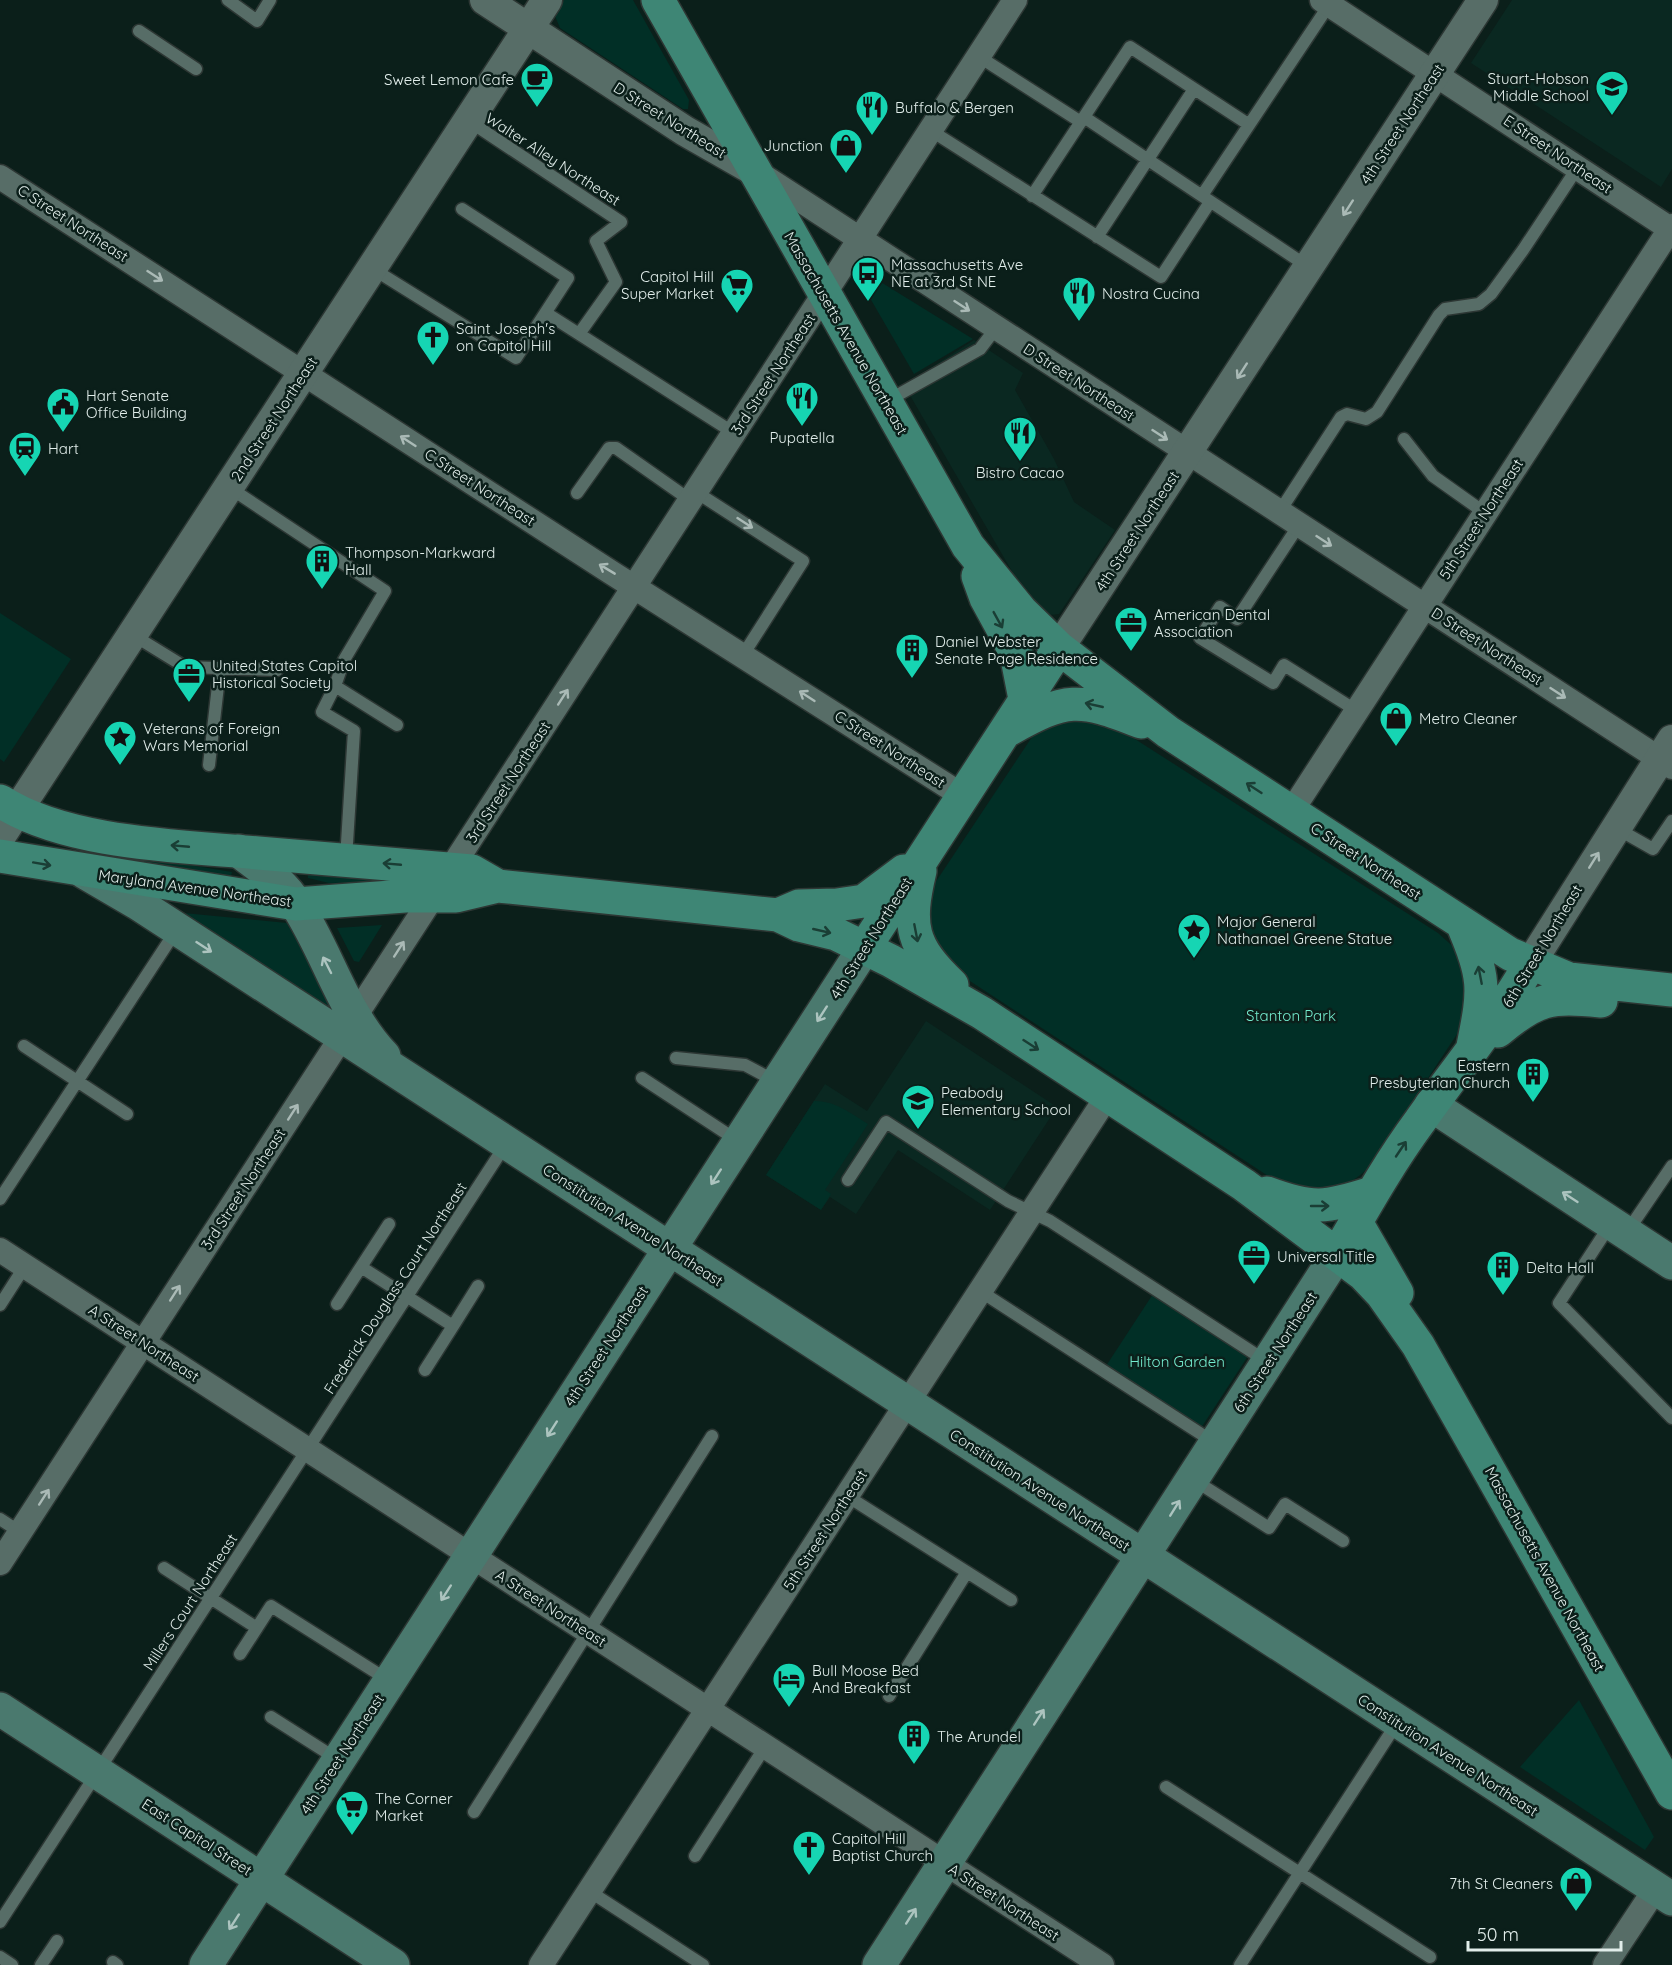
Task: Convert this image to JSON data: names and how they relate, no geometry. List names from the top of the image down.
{
  "streets": {
    "main road": [
      "4th Street Northeast",
      "C Street Northeast",
      "Massachusetts Avenue Northeast",
      "Maryland Avenue Northeast",
      "6th Street Northeast",
      "Constitution Avenue Northeast",
      "East Capitol Street"
    ],
    "street": [
      "D Street Northeast",
      "E Street Northeast",
      "3rd Street Northeast",
      "2nd Street Northeast",
      "5th Street Northeast",
      "A Street Northeast"
    ],
    "lane": ["Walter Alley Northeast", "Frederick Douglass Court Northeast", "Millers Court Northeast"]
  },
  "crossings": [
    ["D Street Northeast", "4th Street Northeast"],
    ["D Street Northeast", "Massachusetts Avenue Northeast"],
    ["D Street Northeast", "3rd Street Northeast"],
    ["D Street Northeast", "2nd Street Northeast"],
    ["D Street Northeast", "5th Street Northeast"],
    ["D Street Northeast", "6th Street Northeast"],
    ["4th Street Northeast", "E Street Northeast"],
    ["4th Street Northeast", "C Street Northeast"],
    ["4th Street Northeast", "Massachusetts Avenue Northeast"],
    ["4th Street Northeast", "Maryland Avenue Northeast"],
    ["4th Street Northeast", "Constitution Avenue Northeast"],
    ["4th Street Northeast", "A Street Northeast"],
    ["4th Street Northeast", "East Capitol Street"],
    ["E Street Northeast", "5th Street Northeast"],
    ["Walter Alley Northeast", "2nd Street Northeast"],
    ["C Street Northeast", "Massachusetts Avenue Northeast"],
    ["C Street Northeast", "3rd Street Northeast"],
    ["C Street Northeast", "2nd Street Northeast"],
    ["C Street Northeast", "5th Street Northeast"],
    ["C Street Northeast", "6th Street Northeast"],
    ["Massachusetts Avenue Northeast", "3rd Street Northeast"],
    ["Massachusetts Avenue Northeast", "6th Street Northeast"],
    ["3rd Street Northeast", "Maryland Avenue Northeast"],
    ["3rd Street Northeast", "Constitution Avenue Northeast"],
    ["3rd Street Northeast", "A Street Northeast"],
    ["2nd Street Northeast", "Maryland Avenue Northeast"],
    ["5th Street Northeast", "Constitution Avenue Northeast"],
    ["5th Street Northeast", "A Street Northeast"],
    ["Maryland Avenue Northeast", "Constitution Avenue Northeast"],
    ["6th Street Northeast", "Constitution Avenue Northeast"],
    ["6th Street Northeast", "A Street Northeast"],
    ["Constitution Avenue Northeast", "Frederick Douglass Court Northeast"],
    ["Frederick Douglass Court Northeast", "A Street Northeast"],
    ["Frederick Douglass Court Northeast", "Millers Court Northeast"],
    ["A Street Northeast", "Millers Court Northeast"],
    ["Millers Court Northeast", "East Capitol Street"]
  ],
  "one_way": [
    "D Street Northeast",
    "4th Street Northeast",
    "3rd Street Northeast",
    "6th Street Northeast"
  ],
  "parks": ["Stanton Park", "Hilton Garden"],
  "places": {
    "cafe": ["Sweet Lemon Cafe"],
    "school or university": ["Stuart-Hobson Middle School", "Peabody Elementary School"],
    "restaurant": [
      "Buffalo & Bergen",
      "Nostra Cucina",
      "Pupatella",
      "Bistro Cacao"
    ],
    "shop": ["Junction", "Metro Cleaner", "7th St Cleaners"],
    "bus stop": ["Massachusetts Ave NE at 3rd St NE"],
    "supermarket": ["Capitol Hill Super Market", "The Corner Market"],
    "church": ["Saint Joseph's on Capitol Hill", "Capitol Hill Baptist Church"],
    "public building": ["Hart Senate Office Building"],
    "station": ["Hart"],
    "building": [
      "Thompson-Markward Hall",
      "Daniel Webster Senate Page Residence",
      "Eastern Presbyterian Church",
      "Delta Hall",
      "The Arundel"
    ],
    "office": ["American Dental Association", "United States Capitol Historical Society", "Universal Title"],
    "place": ["Veterans of Foreign Wars Memorial", "Major General Nathanael Greene Statue"],
    "hotel": ["Bull Moose Bed And Breakfast"]
  },
  "scale_bar": "50 m"
}
